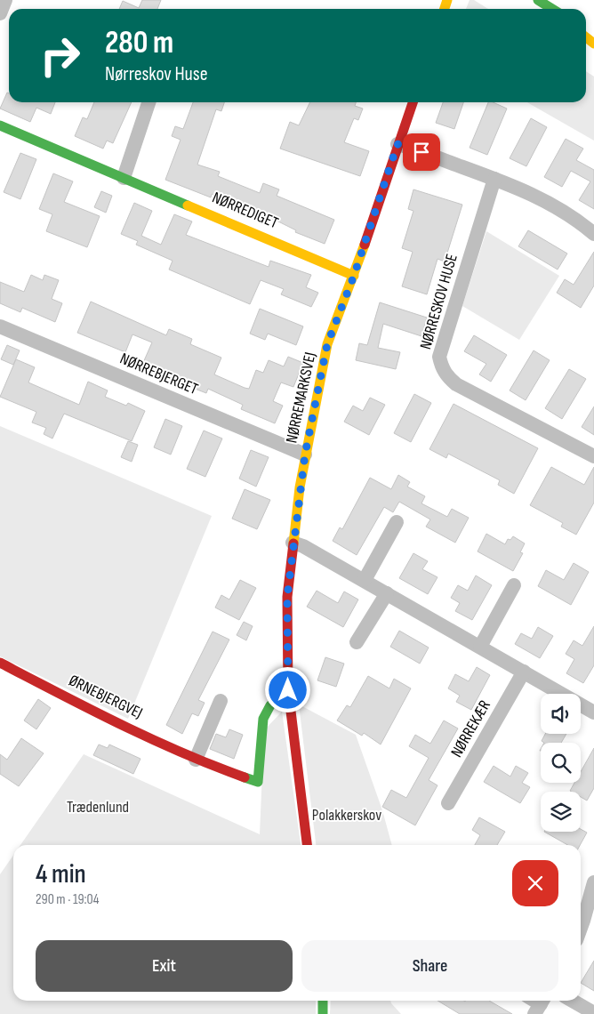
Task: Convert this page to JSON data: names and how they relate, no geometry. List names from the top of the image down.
{
  "streets": {
    "main road": ["NØRREDIGET", "NØRREMARKSVEJ", "ØRNEBJERGVEJ"],
    "street": ["NØRRESKOV HUSE", "NØRREBJERGET", "NØRREKÆR"]
  },
  "crossings": [
    ["NØRREDIGET", "NØRREMARKSVEJ"],
    ["NØRREBJERGET", "NØRREMARKSVEJ"],
    ["NØRREMARKSVEJ", "ØRNEBJERGVEJ"]
  ],
  "parks": ["Trædenlund", "Polakkerskov"],
  "page": {
    "turn": ["280 m", "Nørreskov Huse"],
    "heading": ["4 min", "290 m · 19:04"],
    "buttons": ["Exit", "Share"]
  }
}
